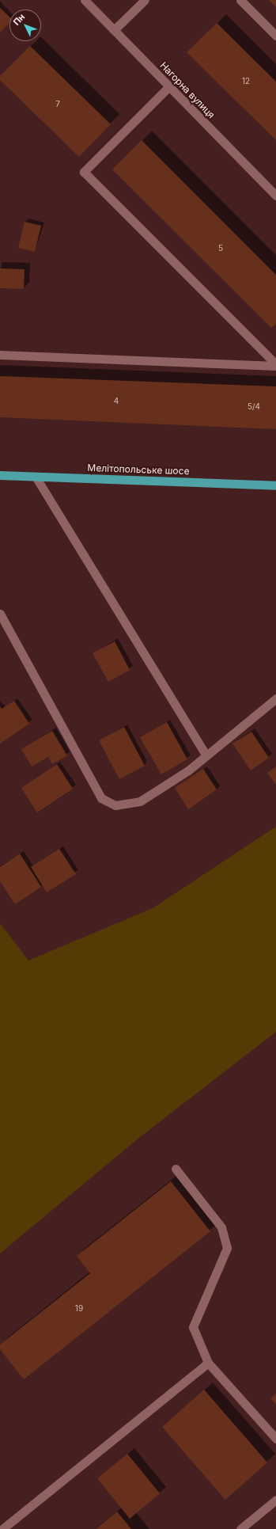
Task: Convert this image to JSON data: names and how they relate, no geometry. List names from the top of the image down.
{
  "streets": {
    "main road": ["Мелітопольське шосе"],
    "street": ["Нагорна вулиця"]
  },
  "house_numbers": [
    "12",
    "7",
    "5",
    "4",
    "5/4",
    "19"
  ],
  "north": "top left"
}
